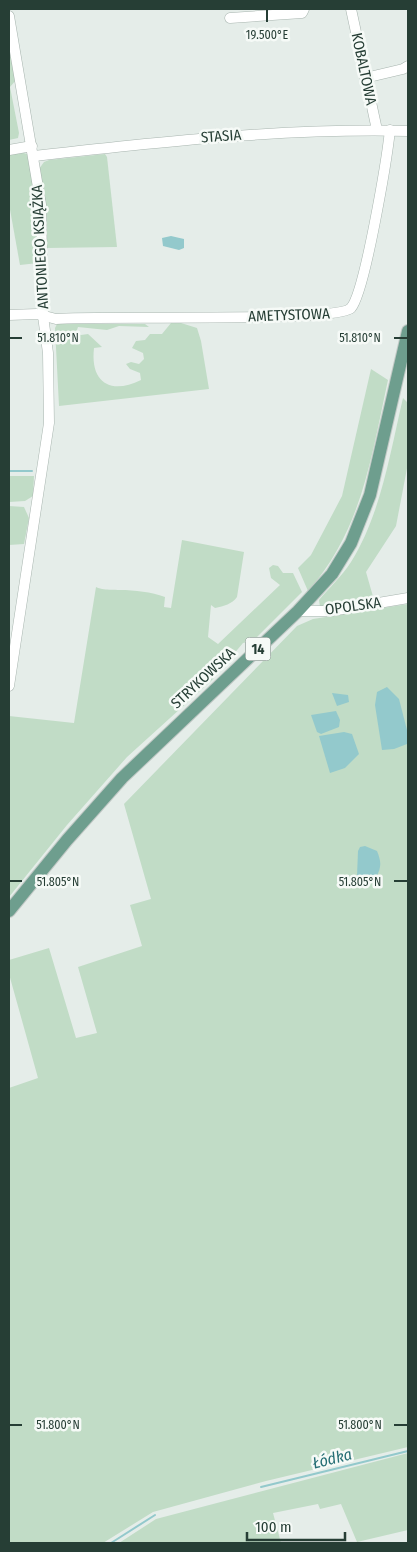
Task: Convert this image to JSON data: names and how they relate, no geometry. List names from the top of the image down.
{
  "streets": {
    "main road": ["14", "STRYKOWSKA"],
    "street": [
      "KOBALTOWA",
      "STASIA",
      "ANTONIEGO KSIĄŻKA",
      "AMETYSTOWA",
      "OPOLSKA"
    ]
  },
  "crossings": [
    ["KOBALTOWA", "STASIA"],
    ["STASIA", "ANTONIEGO KSIĄŻKA"],
    ["STASIA", "AMETYSTOWA"],
    ["ANTONIEGO KSIĄŻKA", "AMETYSTOWA"],
    ["OPOLSKA", "STRYKOWSKA"]
  ],
  "water": ["Łódka"],
  "scale_bar": "100 m",
  "coordinates": [
    "19.500°E",
    "51.810°N",
    "51.805°N",
    "51.800°N"
  ]
}
